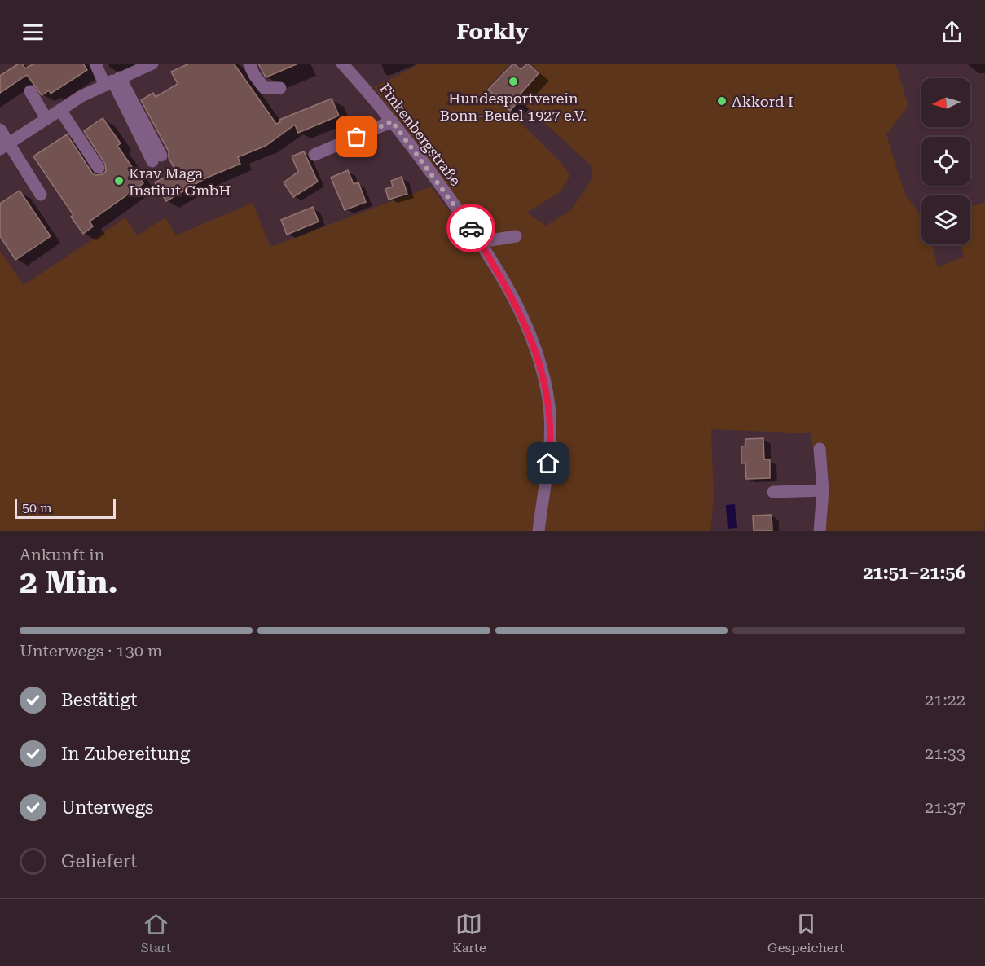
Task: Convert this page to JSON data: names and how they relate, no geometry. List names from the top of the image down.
{
  "streets": {
    "street": ["Finkenbergstraße"]
  },
  "places": ["Hundesportverein Bonn-Beuel 1927 e.V.", "Akkord I", "Krav Maga Institut GmbH"],
  "scale_bar": "50 m",
  "north": "left",
  "page": {
    "header": "Forkly",
    "scale": "50 m",
    "heading": ["2 Min.", "Ankunft in", "21:51–21:56"],
    "bar": "Unterwegs · 130 m",
    "list": [
      ["Bestätigt", "21:22"],
      ["In Zubereitung", "21:33"],
      ["Unterwegs", "21:37"],
      "Geliefert"
    ],
    "tabs": ["Start", "Karte", "Gespeichert"]
  }
}
